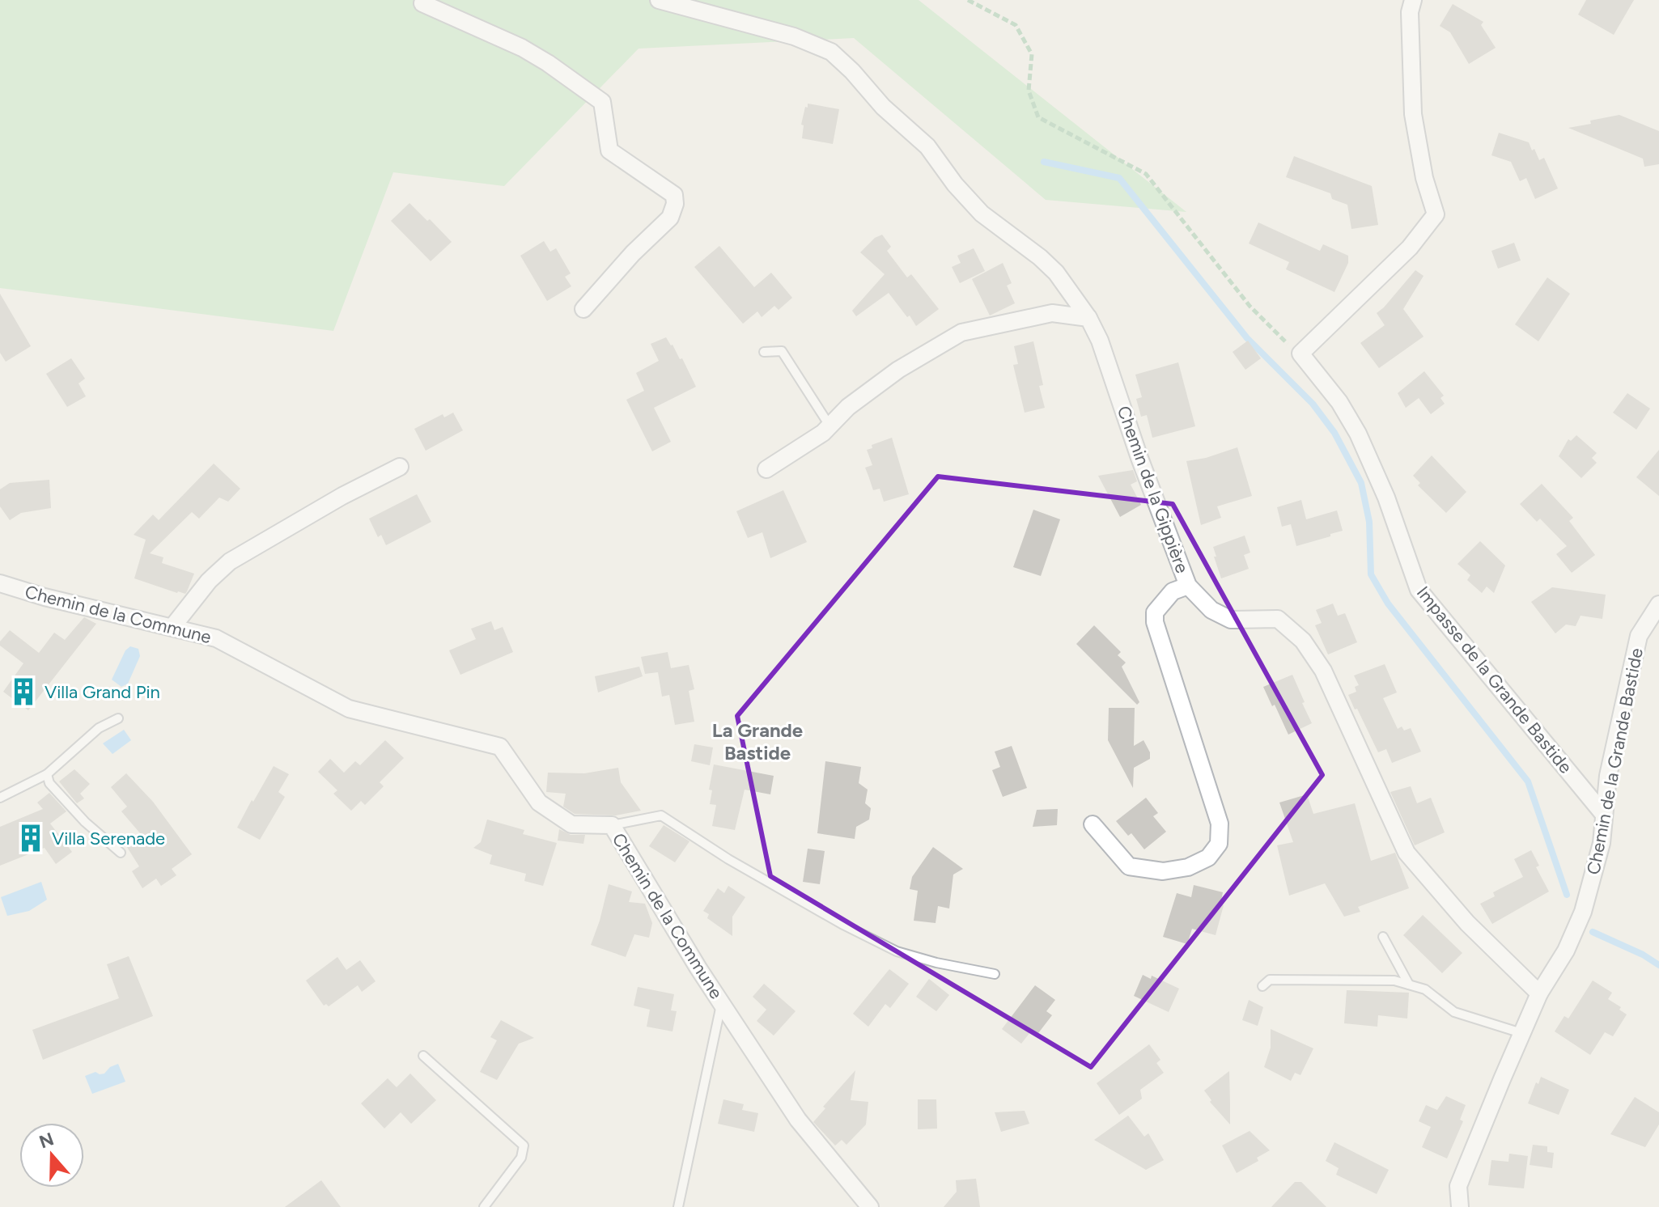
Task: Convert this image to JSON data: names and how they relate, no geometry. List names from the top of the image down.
{
  "streets": {
    "street": [
      "Chemin de la Gippière",
      "Chemin de la Commune",
      "Impasse de la Grande Bastide",
      "Chemin de la Grande Bastide"
    ]
  },
  "crossings": [
    ["Chemin de la Gippière", "Chemin de la Grande Bastide"],
    ["Impasse de la Grande Bastide", "Chemin de la Grande Bastide"]
  ],
  "districts": ["La Grande Bastide"],
  "places": {
    "building": ["Villa Grand Pin", "Villa Serenade"]
  },
  "north": "top"
}
